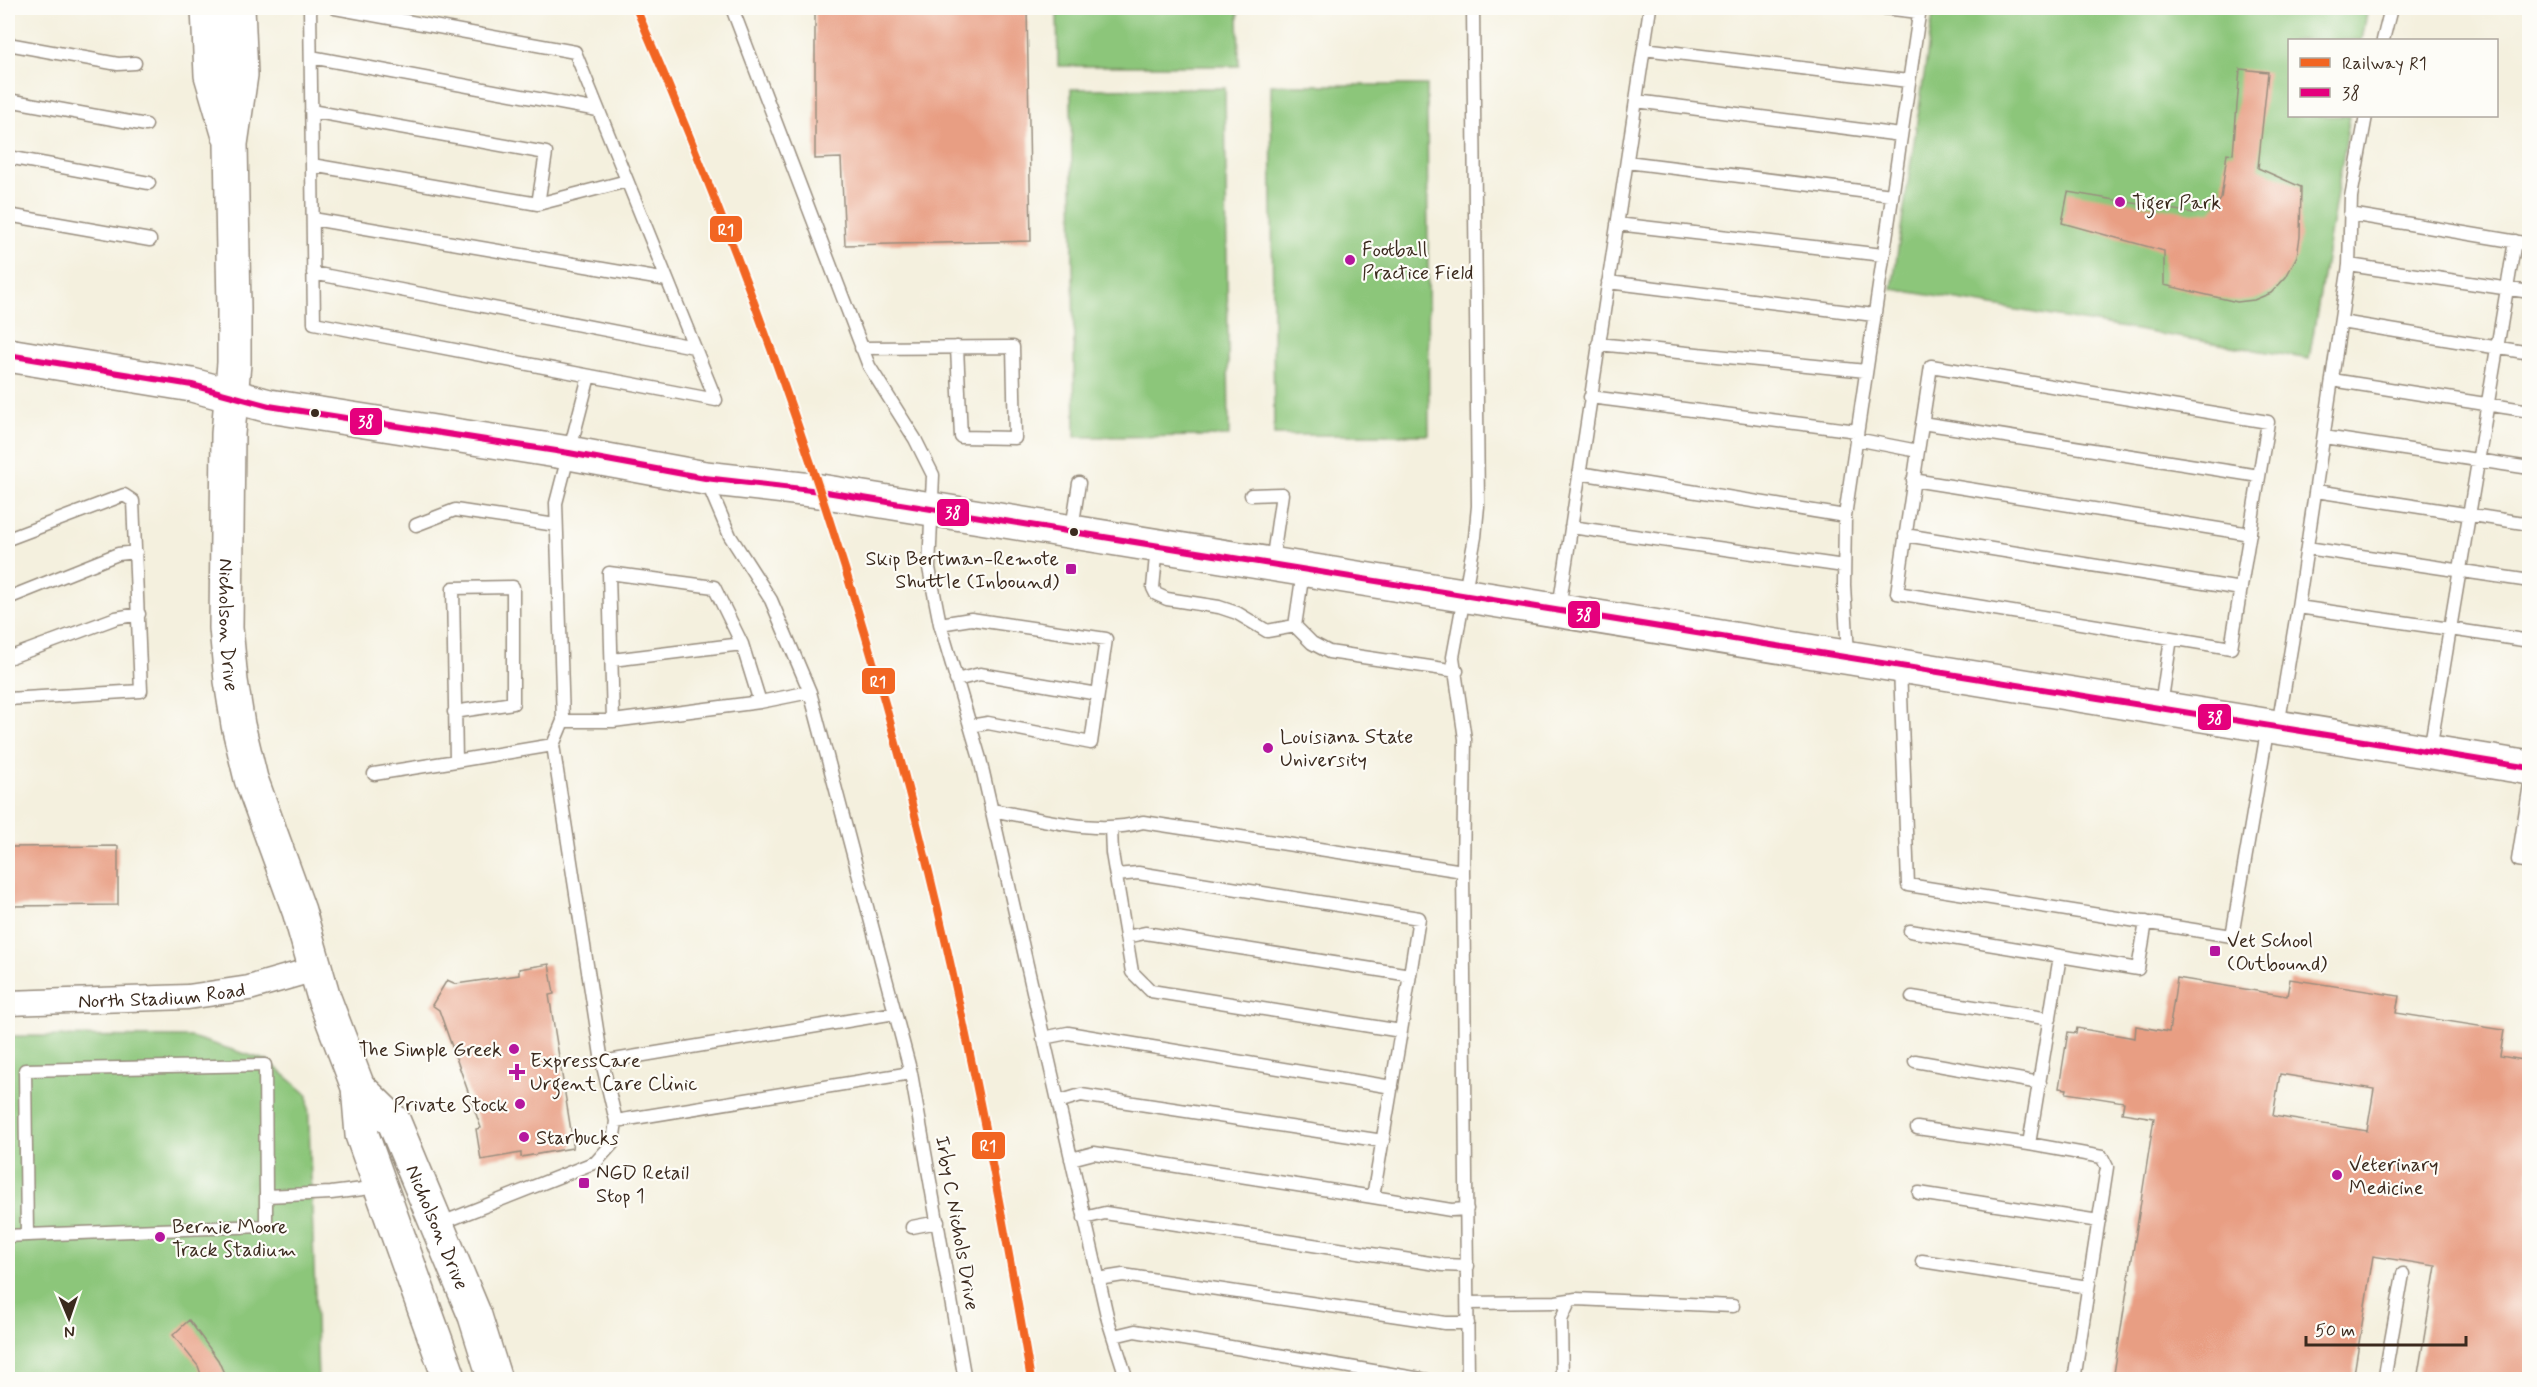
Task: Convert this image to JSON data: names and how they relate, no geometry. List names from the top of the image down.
{
  "streets": {
    "street": ["Nicholson Drive", "North Stadium Road"],
    "lane": ["Irby C Nichols Drive"]
  },
  "crossings": [
    ["Nicholson Drive", "North Stadium Road"]
  ],
  "places": {
    "other": [
      "Tiger Park",
      "Football Practice Field",
      "Louisiana State University",
      "The Simple Greek",
      "Private Stock",
      "Starbucks",
      "Veterinary Medicine",
      "Bernie Moore Track Stadium"
    ],
    "transit": ["Skip Bertman-Remote Shuttle (Inbound)", "Vet School (Outbound)", "NGD Retail Stop 1"],
    "health": ["ExpressCare Urgent Care Clinic"]
  },
  "lines": ["rail line R1", "transit line 38"],
  "legend": ["Railway R1", "38"],
  "scale_bar": "50 m",
  "north": "bottom"
}
